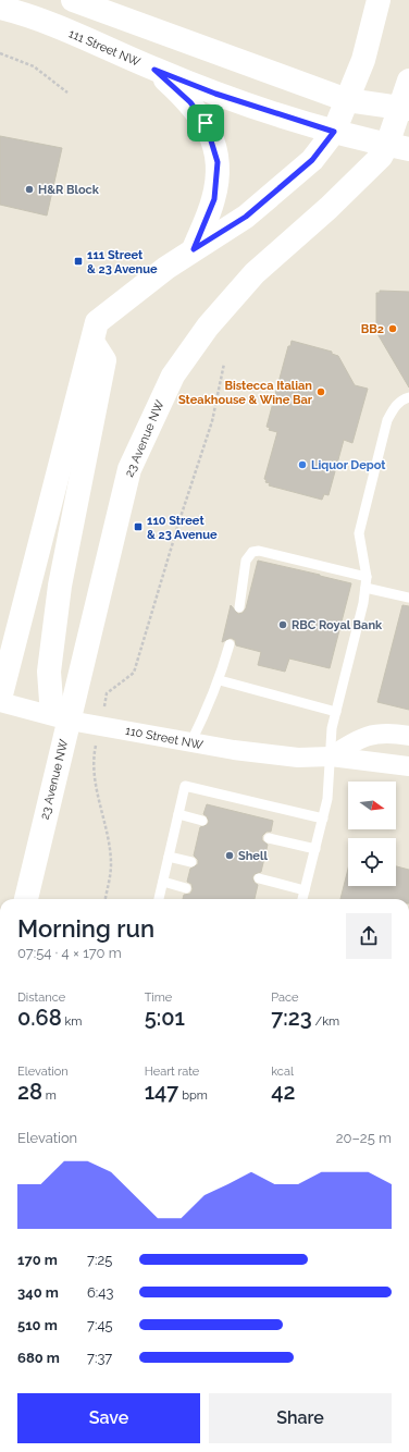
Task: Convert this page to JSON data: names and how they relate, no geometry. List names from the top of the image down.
{
  "streets": {
    "main road": ["111 Street NW", "23 Avenue NW"],
    "street": ["110 Street NW"]
  },
  "crossings": [
    ["111 Street NW", "23 Avenue NW"],
    ["23 Avenue NW", "110 Street NW"]
  ],
  "places": {
    "other": [
      "H&R Block",
      "BB2",
      "Bistecca Italian Steakhouse & Wine Bar",
      "Liquor Depot",
      "RBC Royal Bank",
      "Shell"
    ],
    "transit": ["111 Street & 23 Avenue", "110 Street & 23 Avenue"]
  },
  "north": "right",
  "page": {
    "heading": ["Morning run", "07:54 · 4 × 170 m"],
    "stats": [
      ["Distance", "0.68 km"],
      ["Time", "5:01"],
      ["Pace", "7:23 /km"],
      ["Elevation", "28 m"],
      ["Heart rate", "147 bpm"],
      ["kcal", "42"]
    ],
    "chart": ["Elevation", "20–25 m"],
    "list": [
      {
        "name": "170 m",
        "note": "7:25"
      },
      {
        "name": "340 m",
        "note": "6:43"
      },
      {
        "name": "510 m",
        "note": "7:45"
      },
      {
        "name": "680 m",
        "note": "7:37"
      }
    ],
    "buttons": ["Save", "Share"]
  }
}
